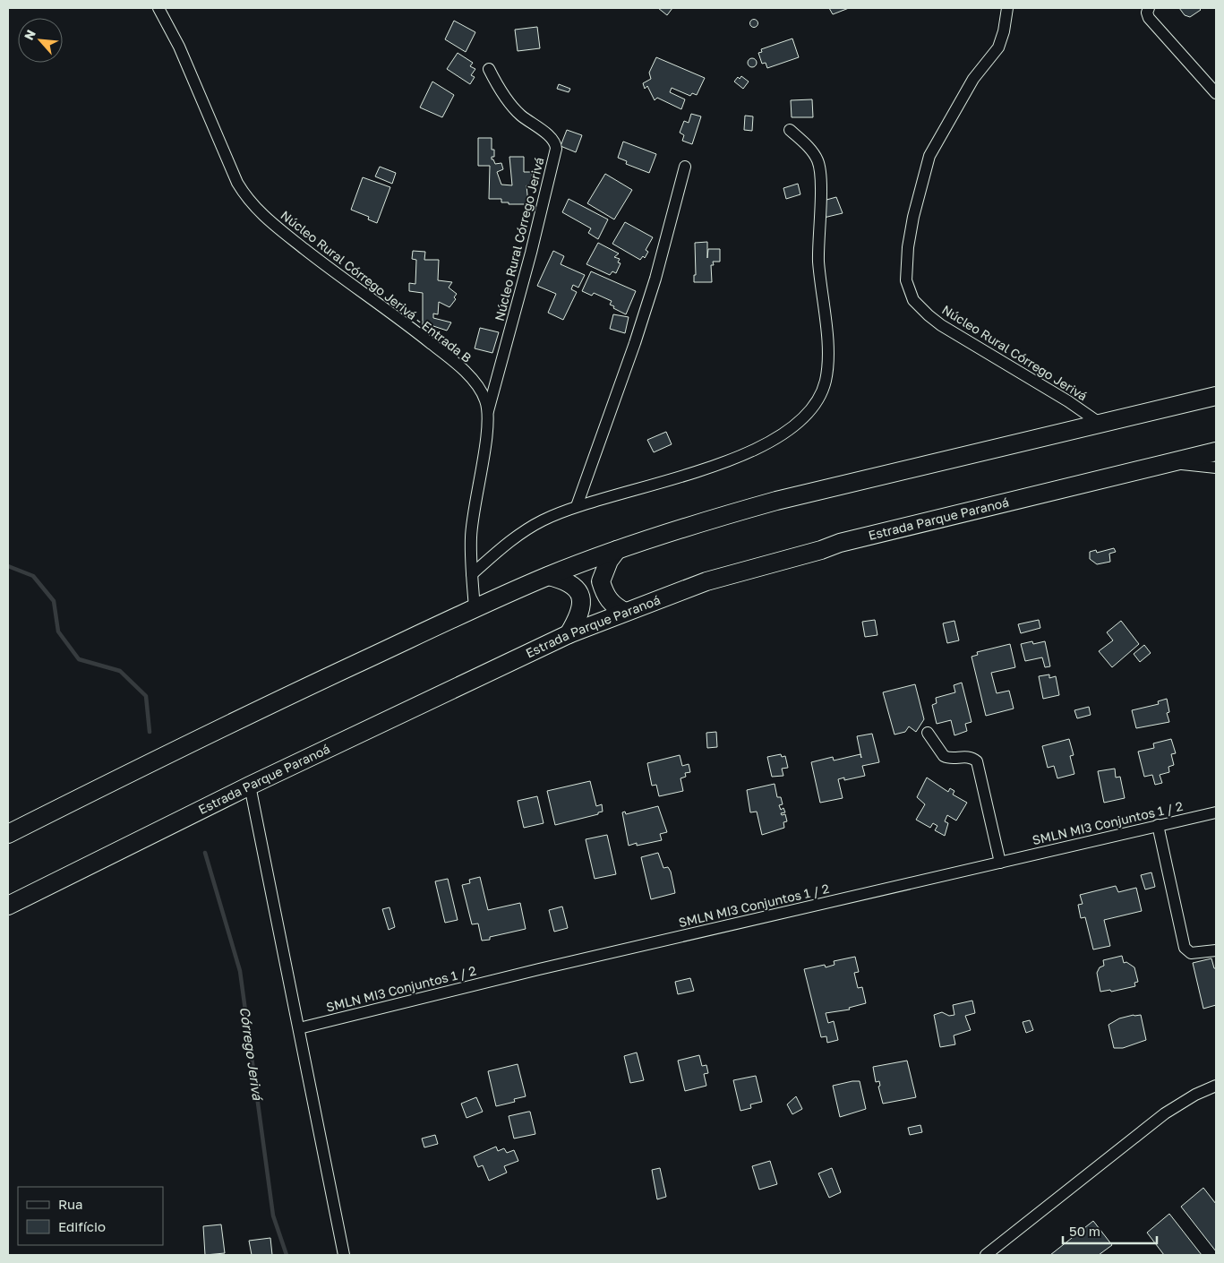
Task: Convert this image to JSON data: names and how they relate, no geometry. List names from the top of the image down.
{
  "streets": {
    "main road": ["Estrada Parque Paranoá"],
    "street": ["Núcleo Rural Córrego Jerivá", "Núcleo Rural Córrego Jerivá - Entrada B", "SMLN MI3 Conjuntos 1 / 2"]
  },
  "crossings": [
    ["Núcleo Rural Córrego Jerivá", "Núcleo Rural Córrego Jerivá - Entrada B"]
  ],
  "water": ["Córrego Jerivá"],
  "legend": ["Rua", "Edifício"],
  "scale_bar": "50 m",
  "north": "top left"
}
